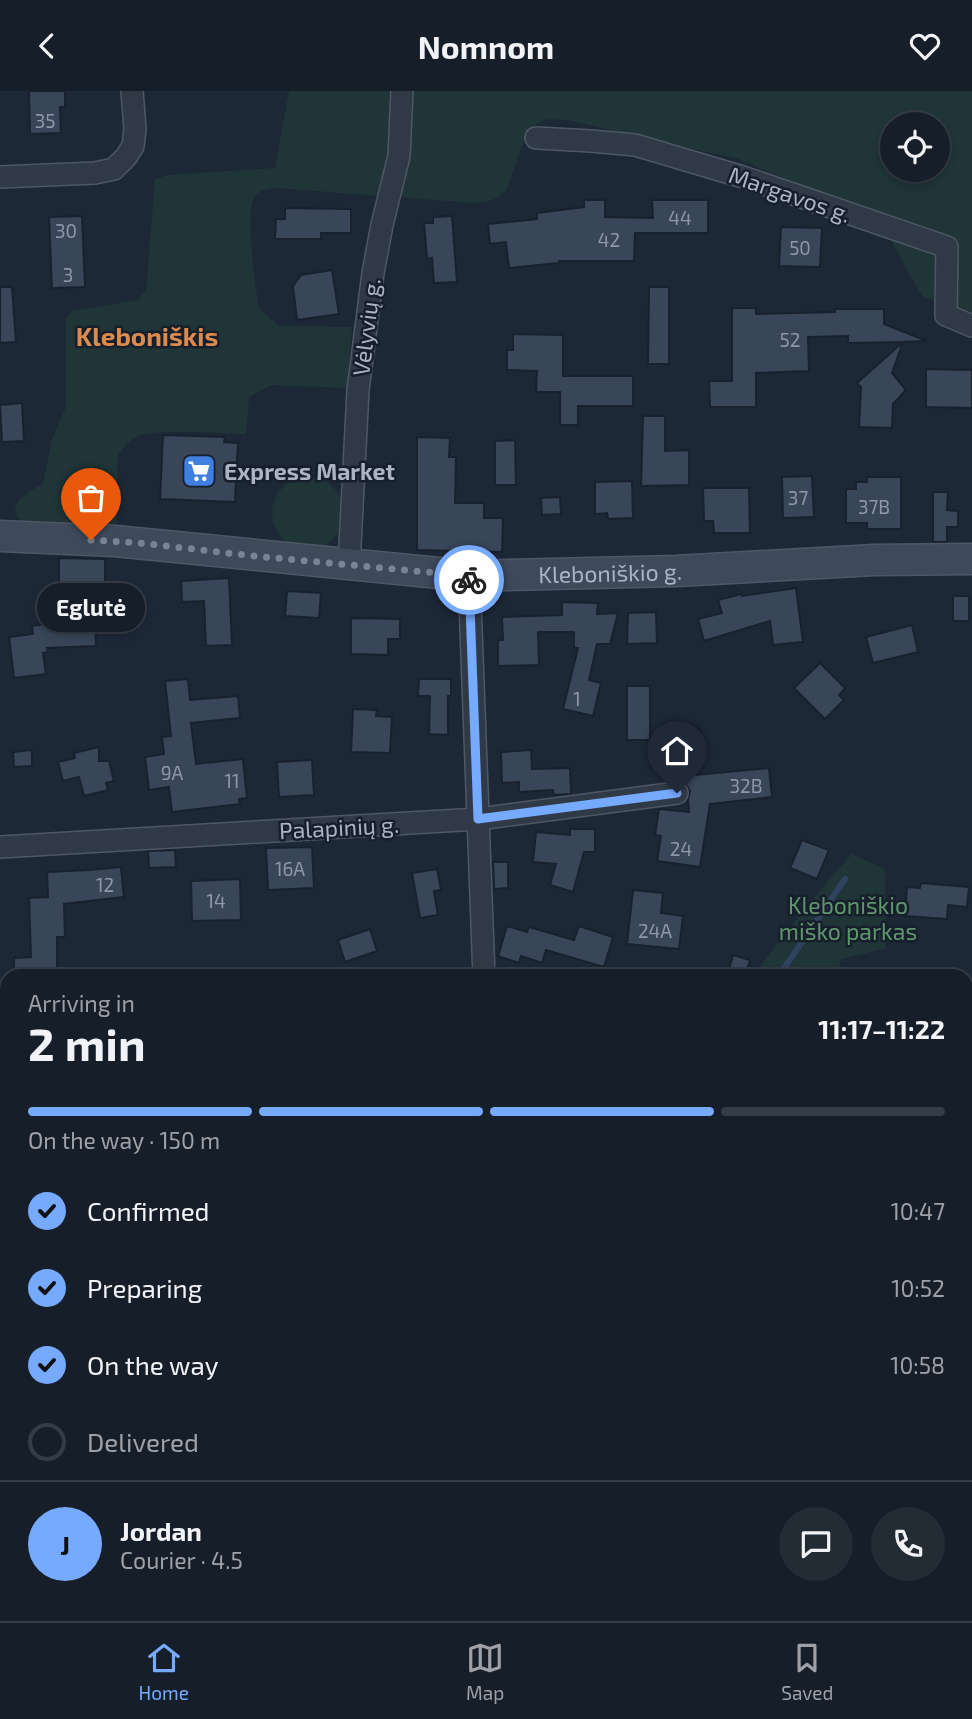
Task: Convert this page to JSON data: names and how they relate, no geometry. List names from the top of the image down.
{
  "streets": {
    "street": [
      "Margavos g.",
      "Vėlyvių g.",
      "Kleboniškio g.",
      "Palapinių g."
    ]
  },
  "crossings": [
    ["Vėlyvių g.", "Kleboniškio g."]
  ],
  "districts": ["Kleboniškis"],
  "parks": ["Kleboniškio miško parkas"],
  "places": {
    "supermarket": ["Express Market"],
    "other": ["Eglutė"]
  },
  "house_numbers": [
    "35",
    "44",
    "30",
    "42",
    "50",
    "3",
    "52",
    "37",
    "37B",
    "1",
    "9A",
    "11",
    "32B",
    "24",
    "16A",
    "12",
    "14",
    "24A"
  ],
  "page": {
    "header": "Nomnom",
    "bubble": "Eglutė",
    "heading": ["2 min", "Arriving in", "11:17–11:22"],
    "panel": ["Jordan", "Courier · 4.5"],
    "bar": "On the way · 150 m",
    "list": [
      ["Confirmed", "10:47"],
      ["Preparing", "10:52"],
      ["On the way", "10:58"],
      "Delivered"
    ],
    "round": "J",
    "tabs": ["Home", "Map", "Saved"]
  }
}
